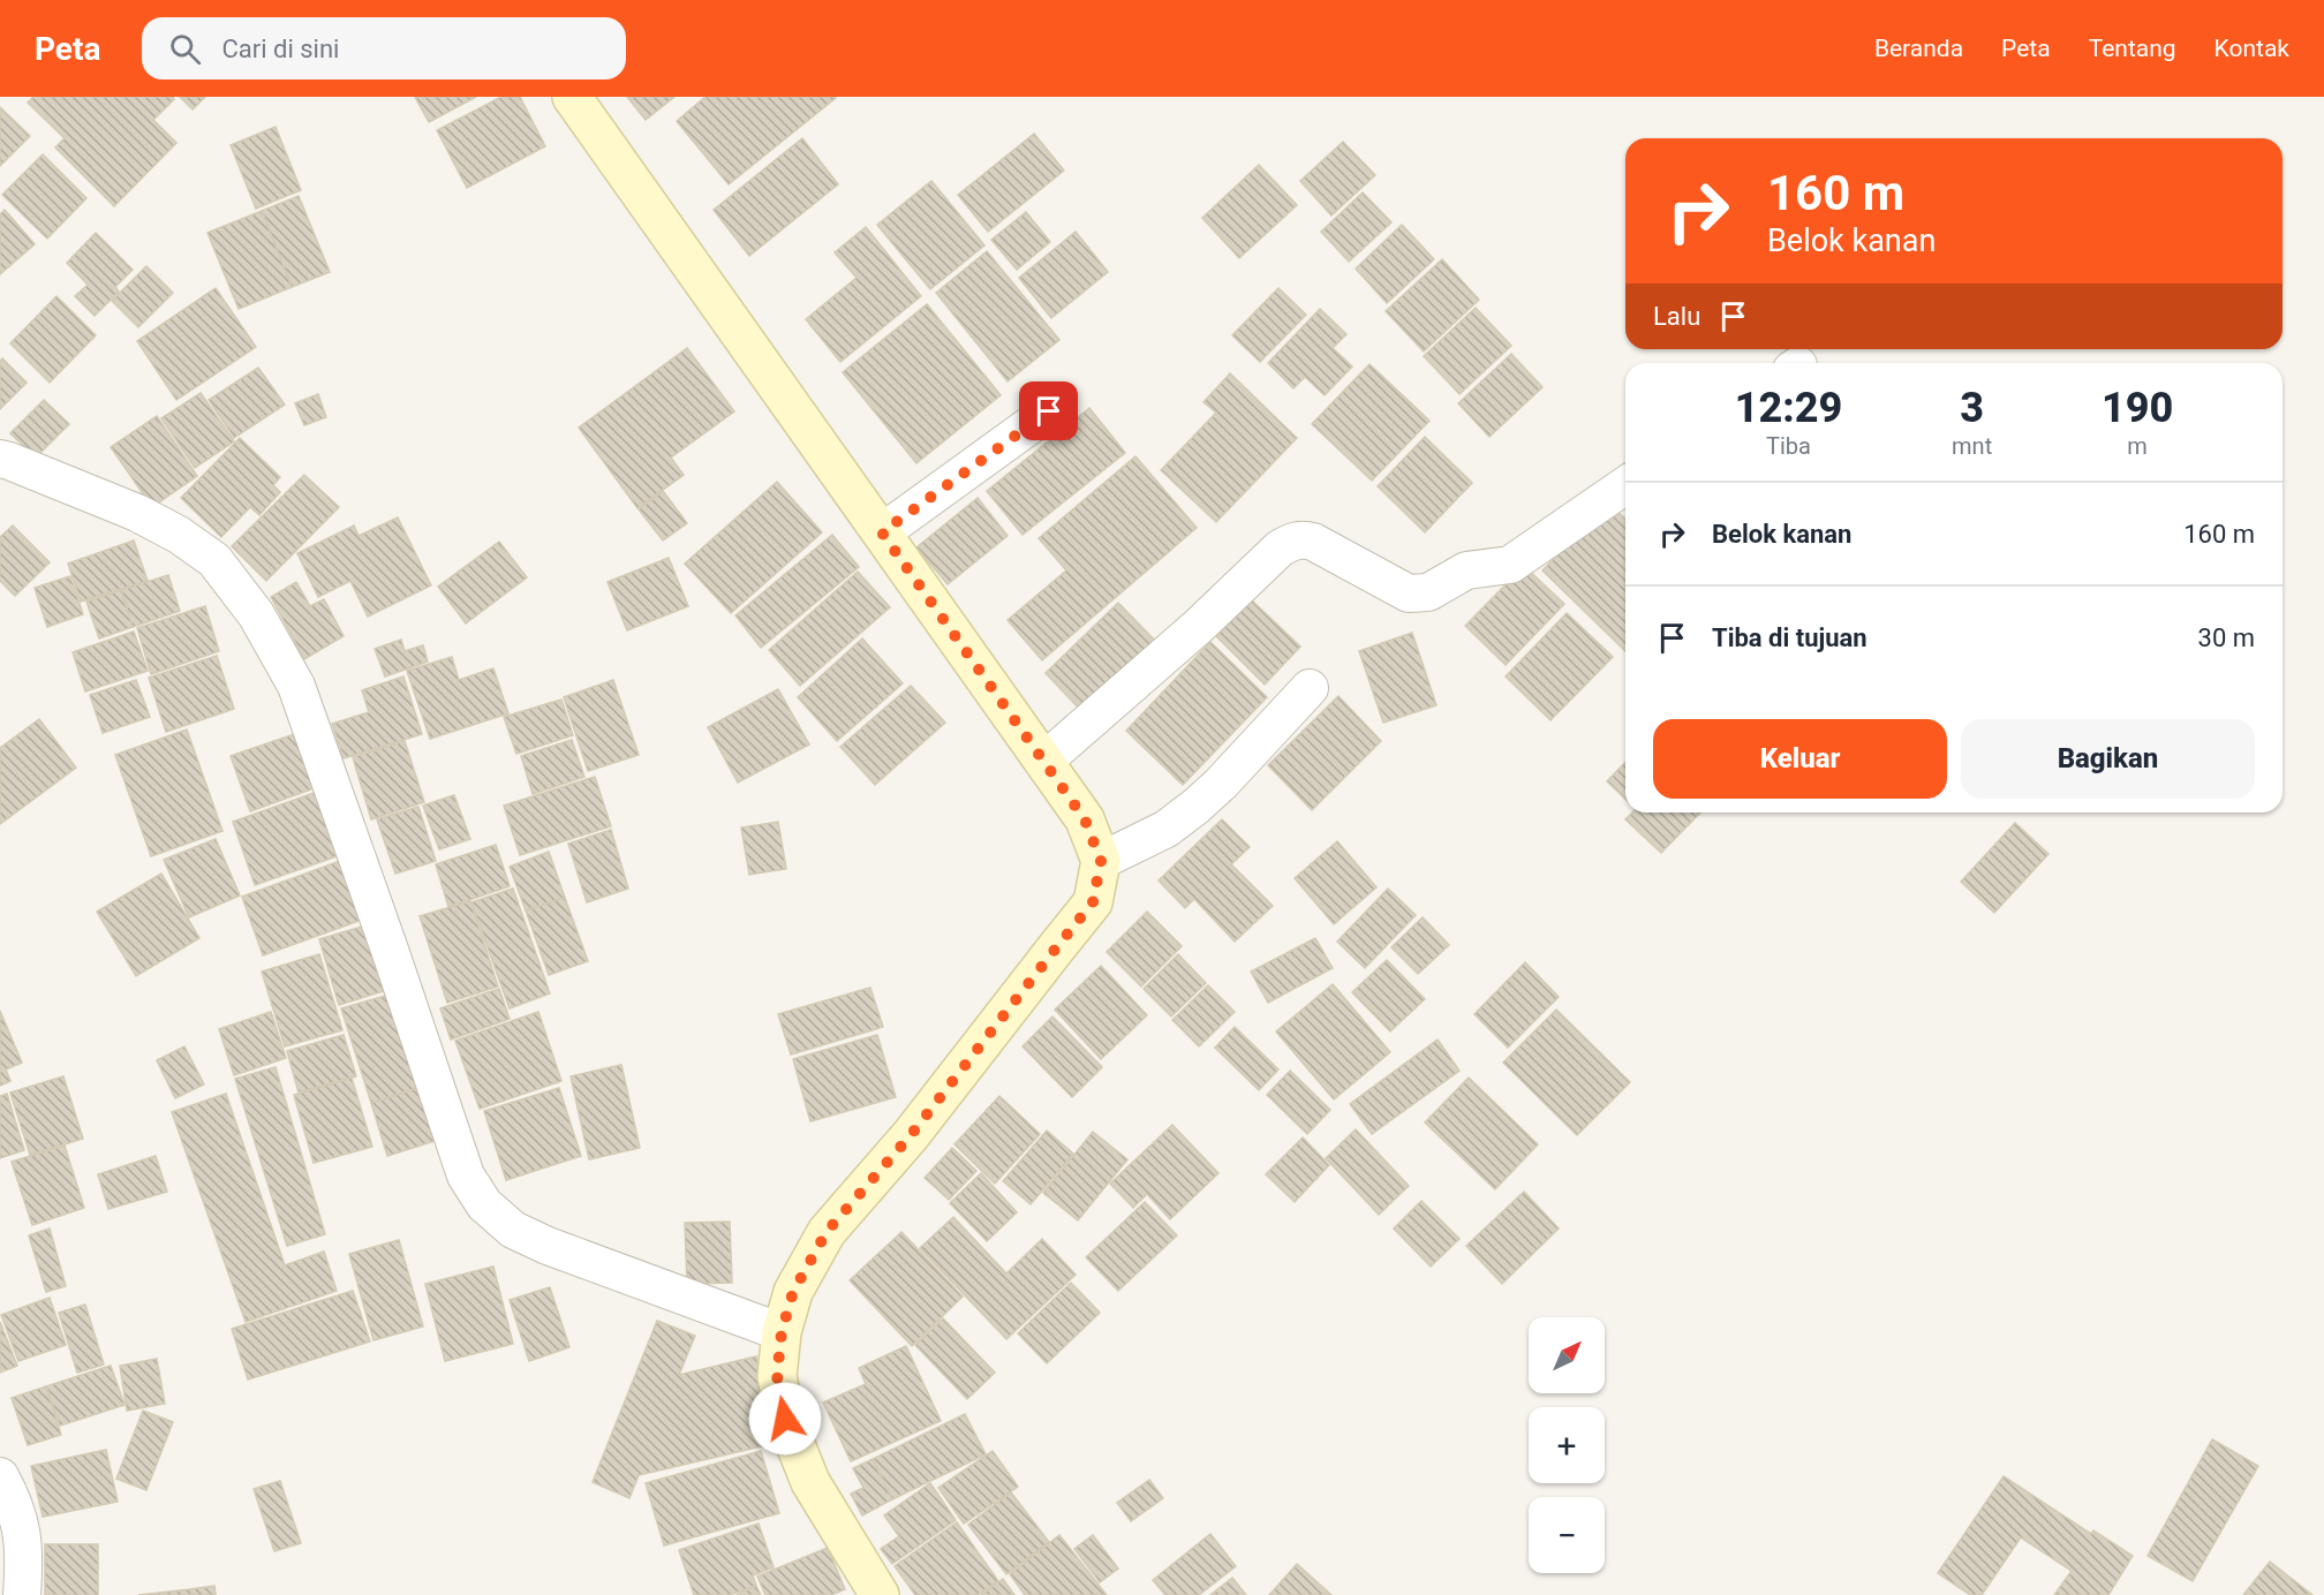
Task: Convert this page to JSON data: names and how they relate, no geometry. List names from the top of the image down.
{
  "north": "top right",
  "page": {
    "header": "Peta",
    "search": "Cari di sini",
    "nav": [
      "Beranda",
      "Peta",
      "Tentang",
      "Kontak"
    ],
    "turn": ["160 m", "Belok kanan"],
    "then": "Lalu",
    "eta": [
      "12:29",
      "Tiba",
      "3",
      "mnt",
      "190",
      "m"
    ],
    "list": [
      {
        "name": "Belok kanan",
        "value": "160 m"
      },
      {
        "name": "Tiba di tujuan",
        "value": "30 m"
      }
    ],
    "buttons": ["Keluar", "Bagikan"],
    "map_buttons": ["+", "−"]
  }
}
